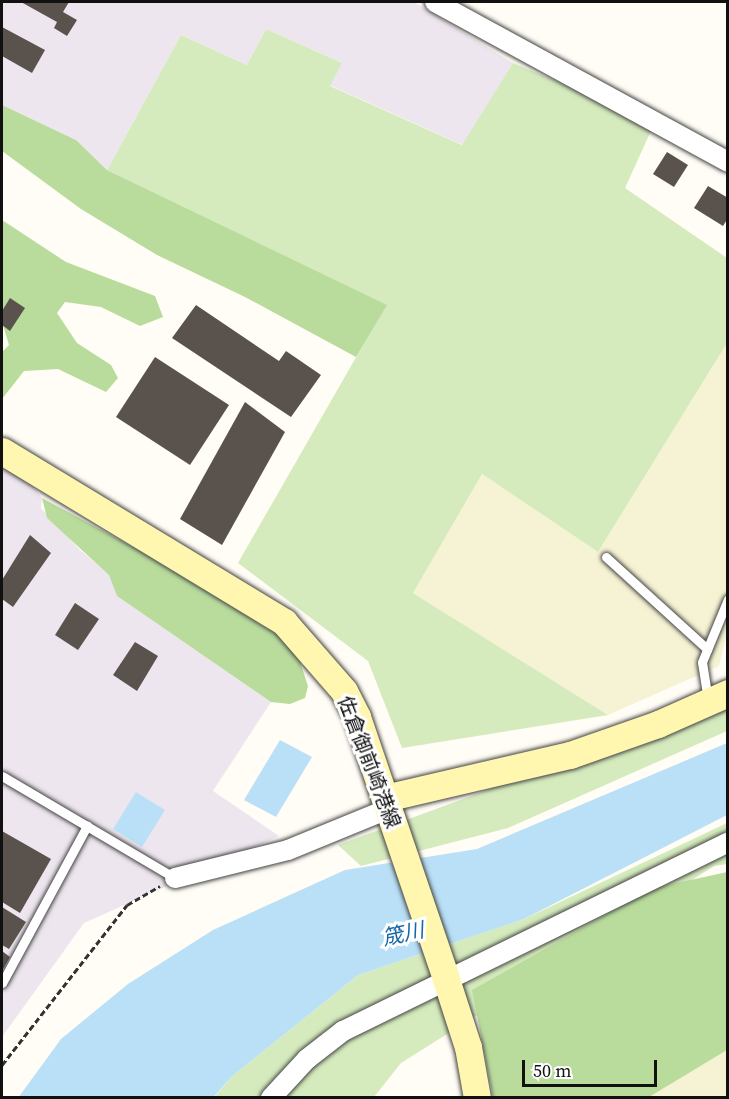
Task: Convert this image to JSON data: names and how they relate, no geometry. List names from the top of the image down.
{
  "streets": {
    "main road": ["佐倉御前崎港線"]
  },
  "water": ["筬川"],
  "scale_bar": "50 m"
}
